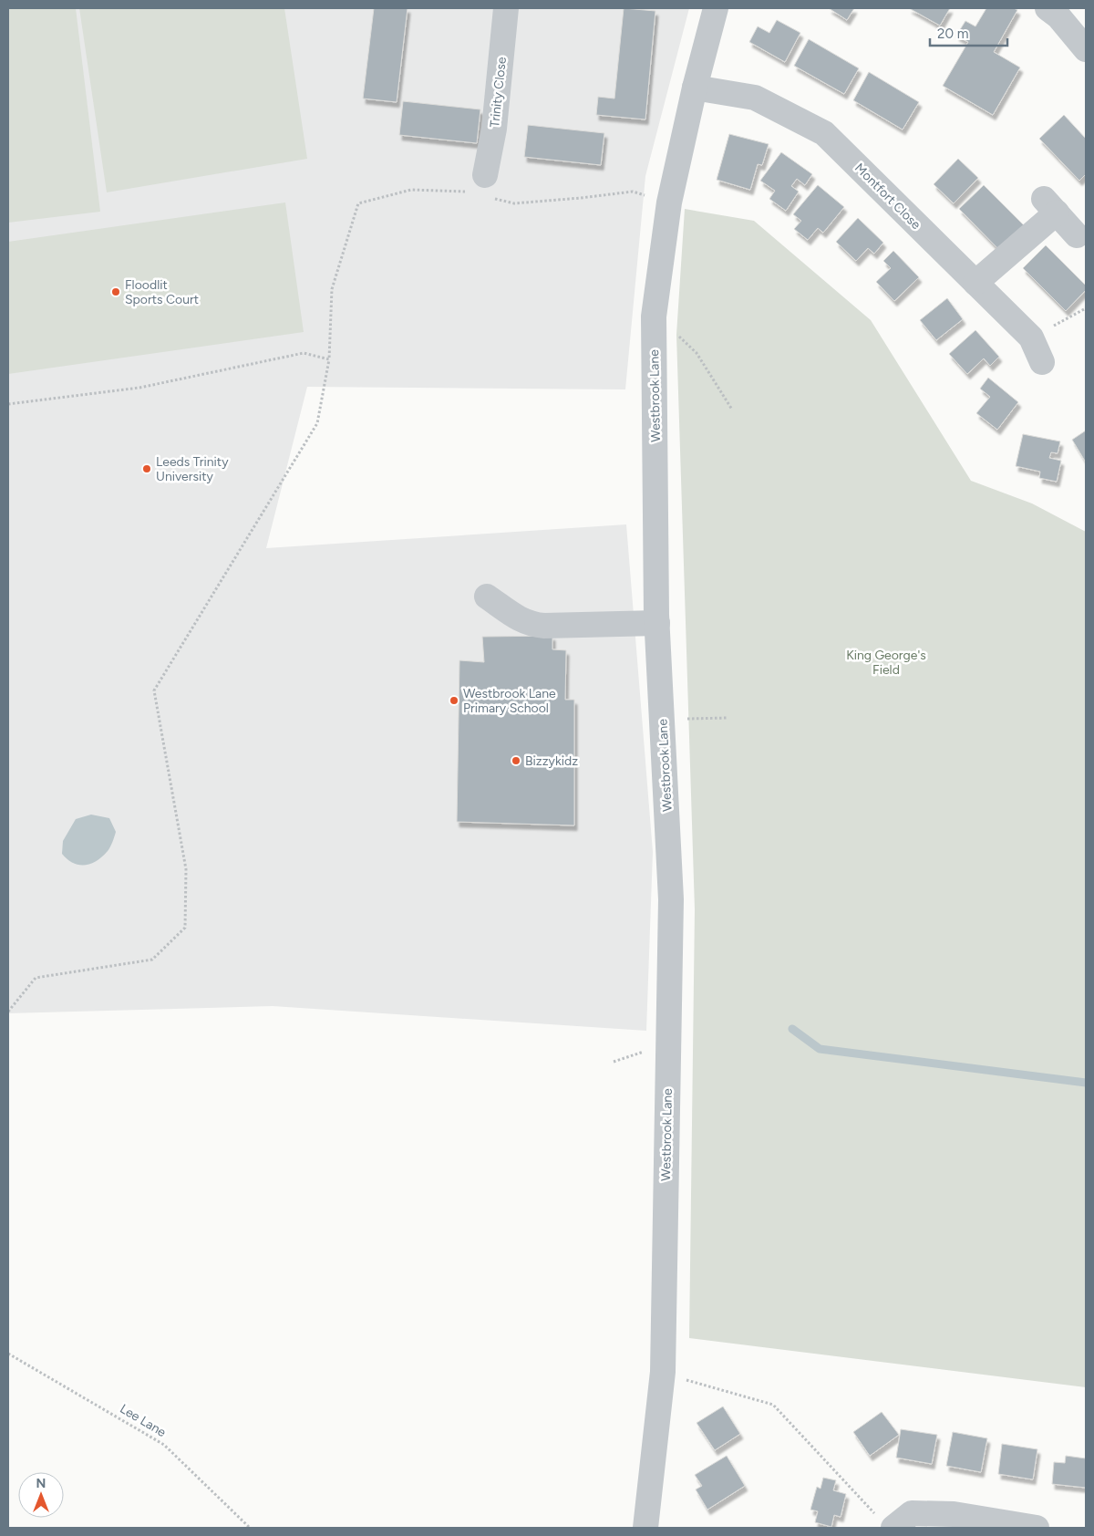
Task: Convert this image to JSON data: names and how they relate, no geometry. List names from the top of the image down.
{
  "streets": {
    "street": ["Trinity Close", "Montfort Close", "Westbrook Lane"],
    "path": ["Lee Lane"]
  },
  "crossings": [
    ["Montfort Close", "Westbrook Lane"]
  ],
  "parks": ["King George's Field"],
  "places": [
    "Floodlit Sports Court",
    "Leeds Trinity University",
    "Westbrook Lane Primary School",
    "Bizzykidz"
  ],
  "scale_bar": "20 m",
  "north": "top"
}
